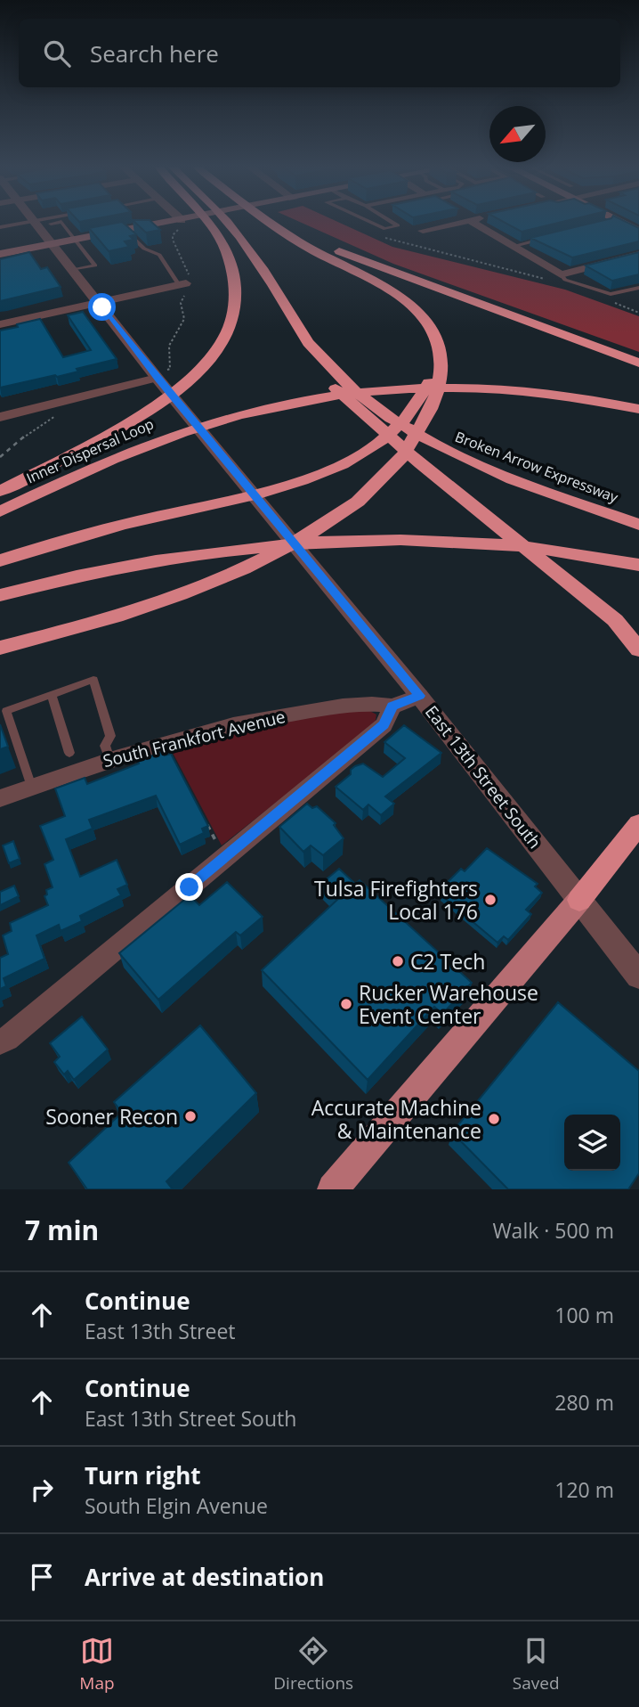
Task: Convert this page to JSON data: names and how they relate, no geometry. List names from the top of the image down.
{
  "streets": {
    "highway": ["Inner Dispersal Loop", "Broken Arrow Expressway"],
    "street": ["South Frankfort Avenue", "East 13th Street South"]
  },
  "places": [
    "Tulsa Firefighters Local 176",
    "C2 Tech",
    "Rucker Warehouse Event Center",
    "Sooner Recon",
    "Accurate Machine & Maintenance"
  ],
  "north": "bottom left",
  "page": {
    "search": "Search here",
    "heading": ["7 min", "Walk · 500 m"],
    "list": [
      ["Continue", "East 13th Street", "100 m"],
      ["Continue", "East 13th Street South", "280 m"],
      ["Turn right", "South Elgin Avenue", "120 m"],
      "Arrive at destination"
    ],
    "nav": ["Map", "Directions", "Saved"]
  }
}
